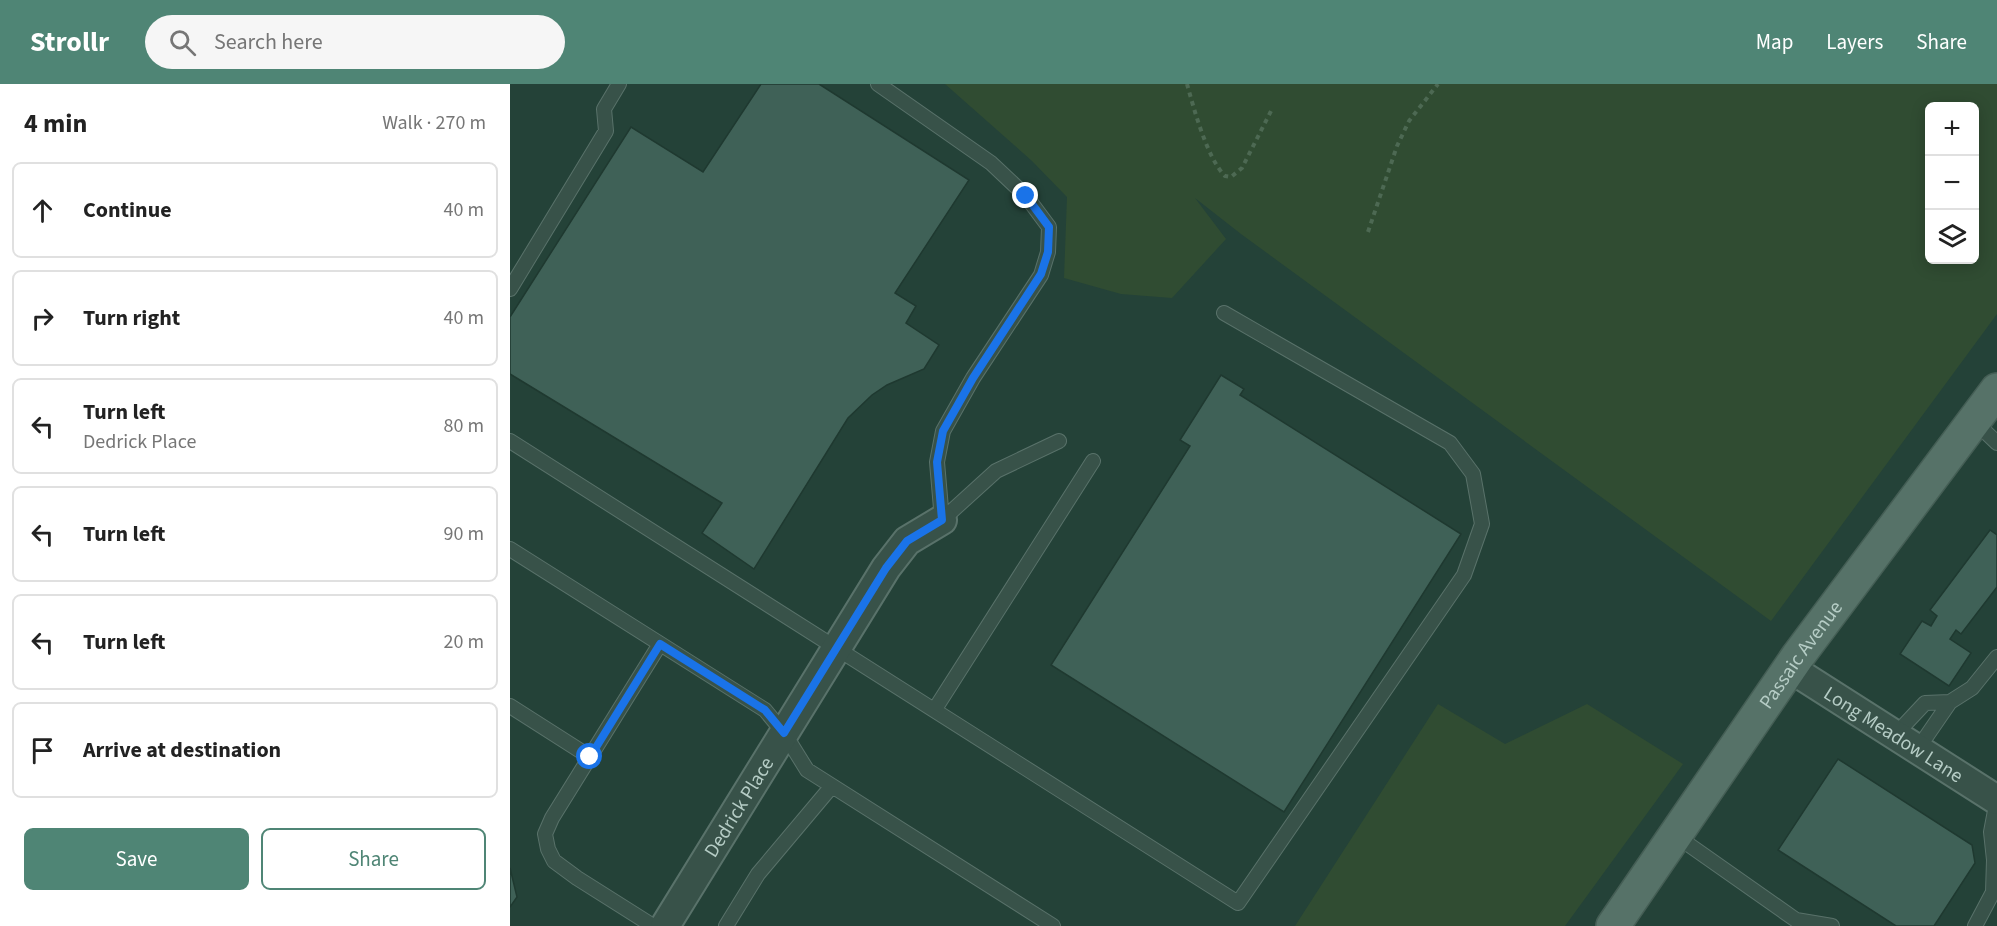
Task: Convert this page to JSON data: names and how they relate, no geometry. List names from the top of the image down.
{
  "streets": {
    "main road": ["Passaic Avenue"],
    "street": ["Long Meadow Lane", "Dedrick Place"]
  },
  "crossings": [
    ["Passaic Avenue", "Long Meadow Lane"]
  ],
  "page": {
    "header": "Strollr",
    "search": "Search here",
    "nav": ["Map", "Layers", "Share"],
    "heading": ["4 min", "Walk · 270 m"],
    "map_buttons": ["+", "−"],
    "list": [
      ["Continue", "40 m"],
      ["Turn right", "40 m"],
      ["Turn left", "Dedrick Place", "80 m"],
      ["Turn left", "90 m"],
      ["Turn left", "20 m"],
      "Arrive at destination"
    ],
    "buttons": ["Save", "Share"]
  }
}
